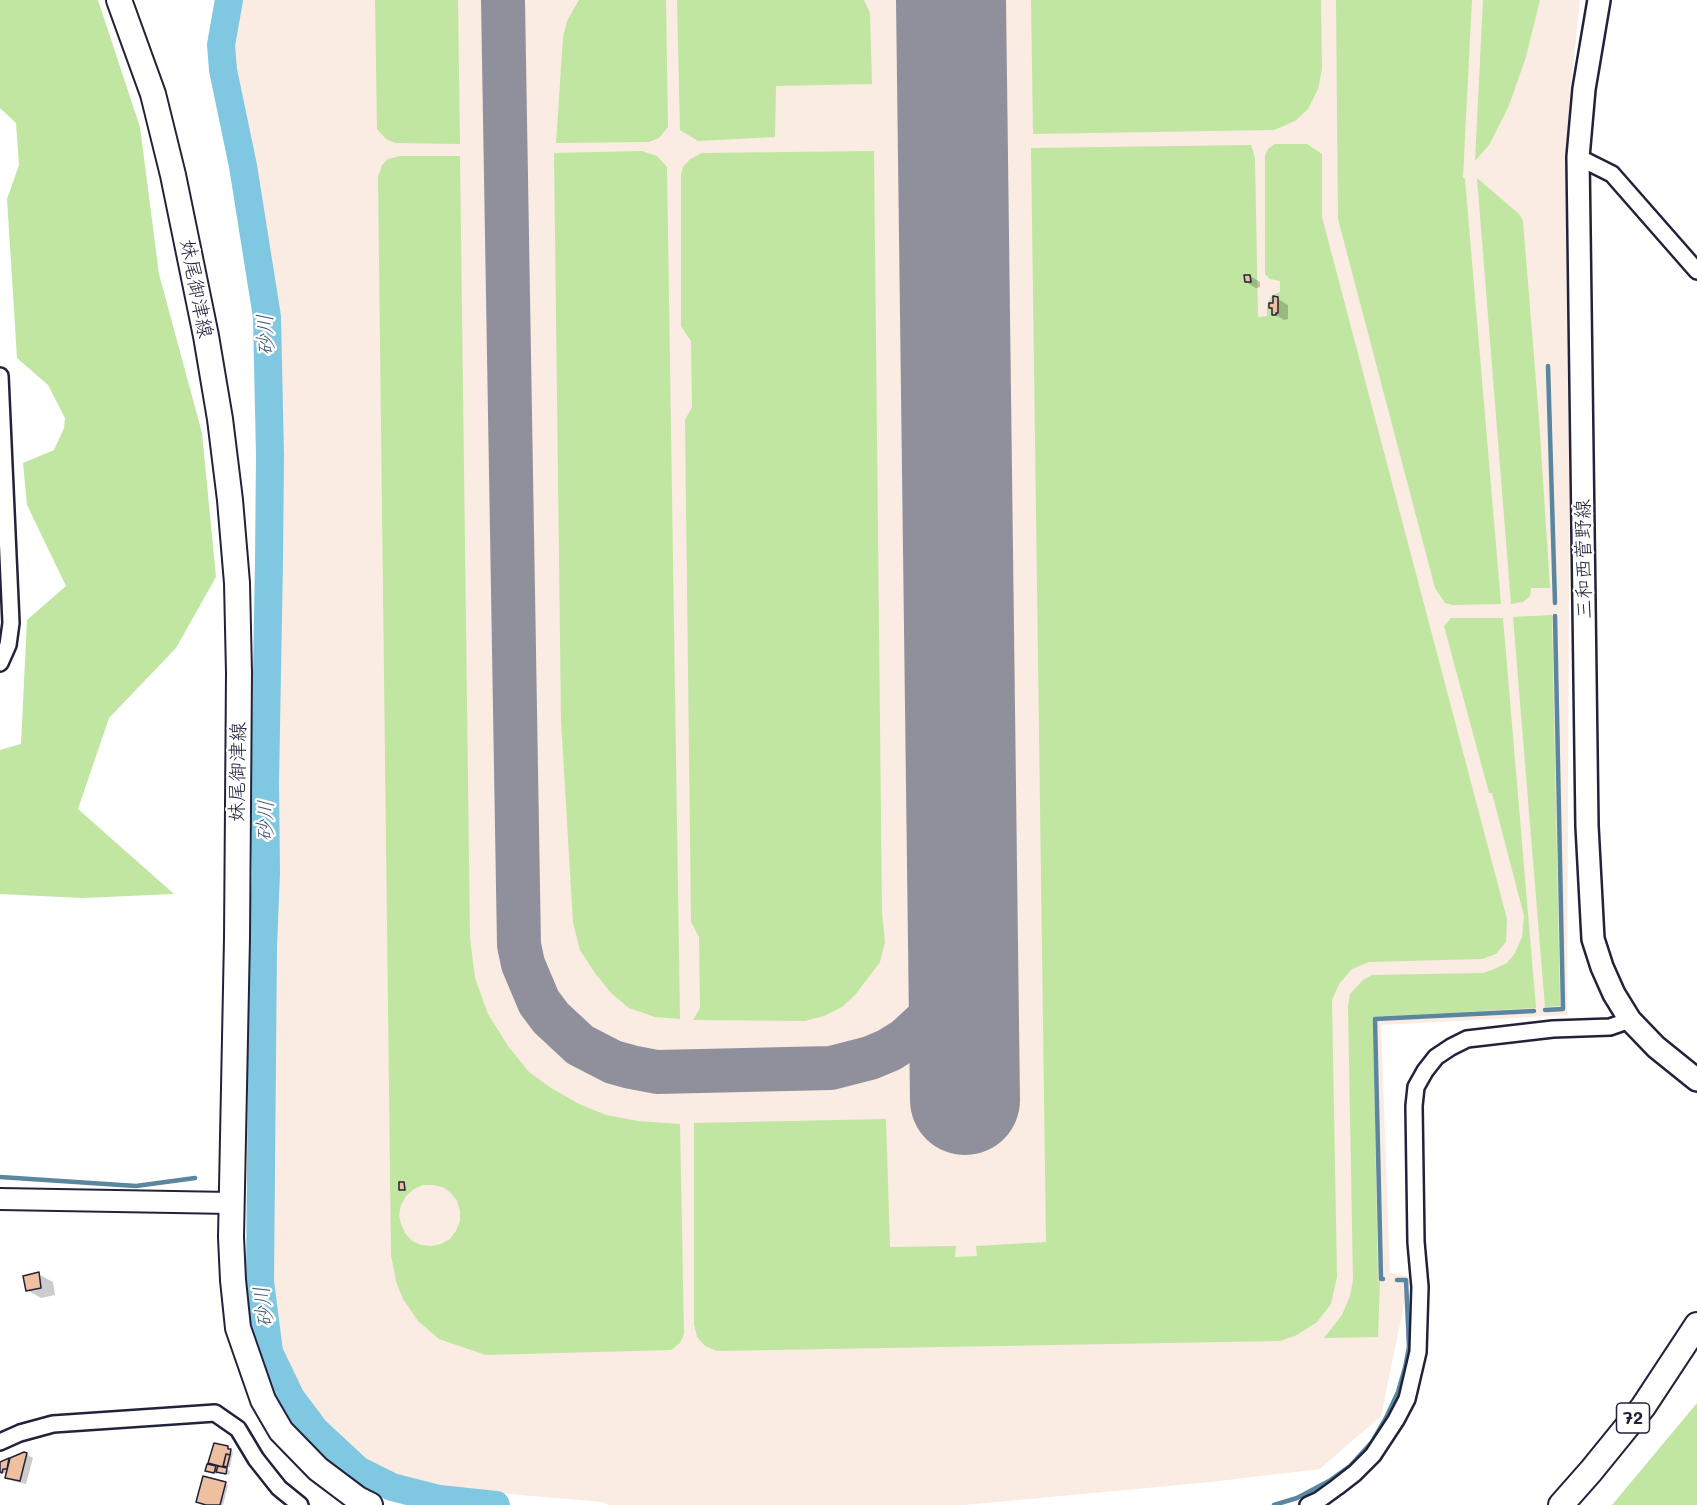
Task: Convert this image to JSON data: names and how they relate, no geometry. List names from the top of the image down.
{
  "streets": {
    "main road": ["妹尾御津線", "三和西菅野線", "72"]
  },
  "water": ["砂川"]
}
